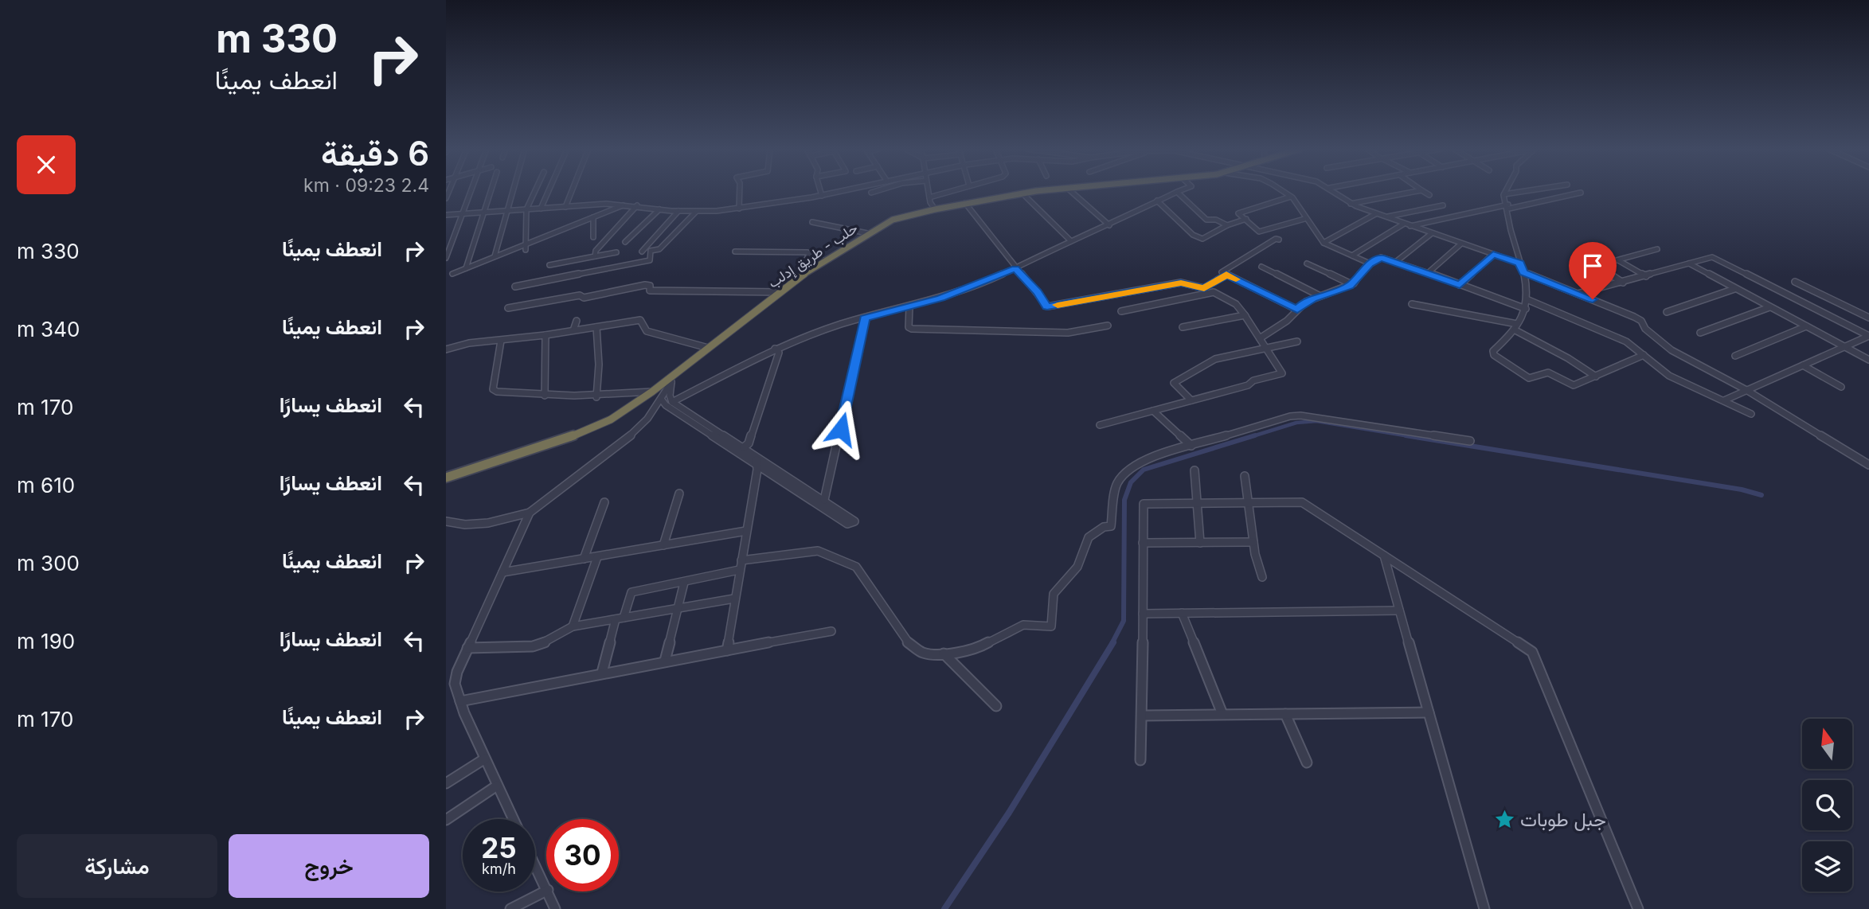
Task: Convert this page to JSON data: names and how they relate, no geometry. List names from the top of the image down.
{
  "streets": {
    "highway": ["حلب - طريق إدلب"]
  },
  "places": {
    "place": ["جبل طوبات"]
  },
  "north": "top",
  "page": {
    "turn": ["330 m", "انعطف يمينًا"],
    "heading": ["6 دقيقة", "2.4 km · 09:23"],
    "list": [
      {
        "name": "انعطف يمينًا",
        "value": "330 m"
      },
      {
        "name": "انعطف يمينًا",
        "value": "340 m"
      },
      {
        "name": "انعطف يسارًا",
        "value": "170 m"
      },
      {
        "name": "انعطف يسارًا",
        "value": "610 m"
      },
      {
        "name": "انعطف يمينًا",
        "value": "300 m"
      },
      {
        "name": "انعطف يسارًا",
        "value": "190 m"
      },
      {
        "name": "انعطف يمينًا",
        "value": "170 m"
      }
    ],
    "speed": "25 km/h",
    "limit": "30",
    "buttons": ["خروج", "مشاركة"]
  }
}
